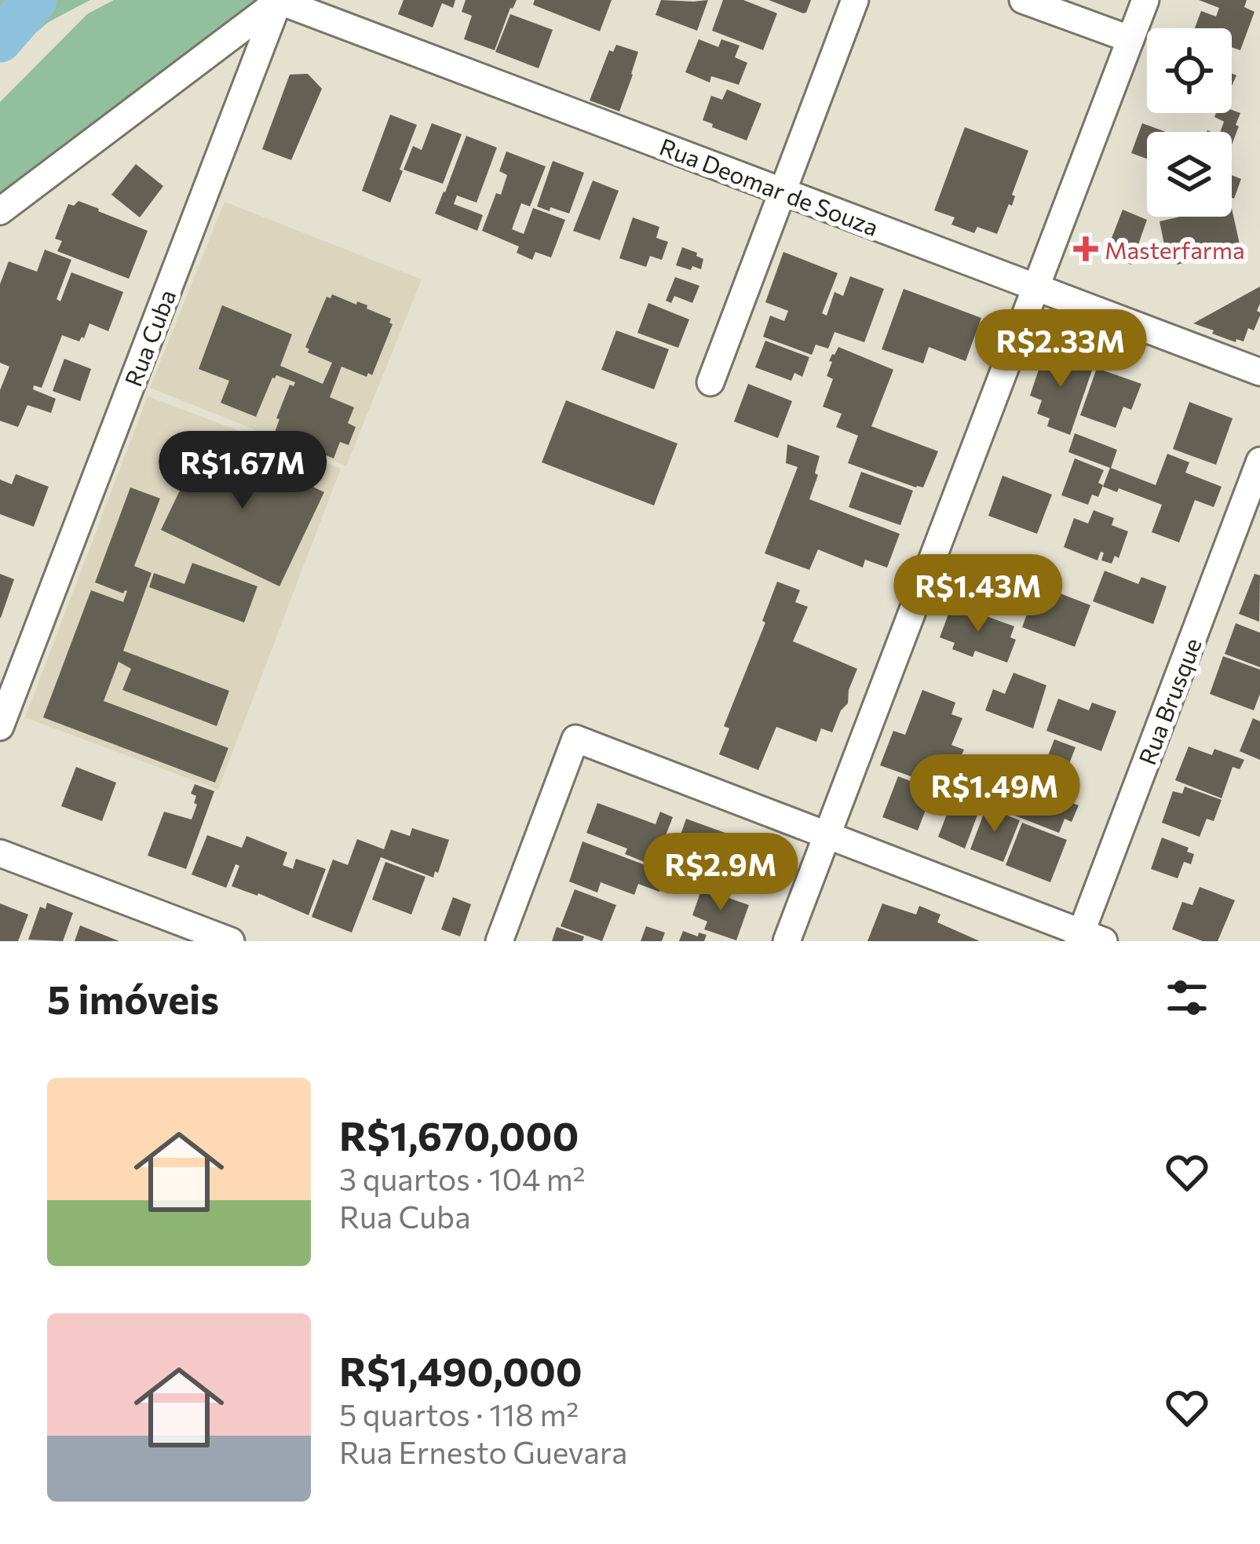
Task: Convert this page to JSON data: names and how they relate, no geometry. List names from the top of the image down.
{
  "streets": {
    "street": ["Rua Deomar de Souza", "Rua Cuba", "Rua Brusque"]
  },
  "crossings": [
    ["Rua Deomar de Souza", "Rua Cuba"]
  ],
  "places": {
    "health": ["Masterfarma"]
  },
  "page": {
    "price": [
      "R$2.33M",
      "R$1.67M",
      "R$1.43M",
      "R$1.49M",
      "R$2.9M"
    ],
    "heading": "5 imóveis",
    "list": [
      {
        "name": "R$1,670,000",
        "note": "3 quartos · 104 m² · Rua Cuba"
      },
      {
        "name": "R$1,490,000",
        "note": "5 quartos · 118 m² · Rua Ernesto Guevara"
      }
    ]
  }
}
